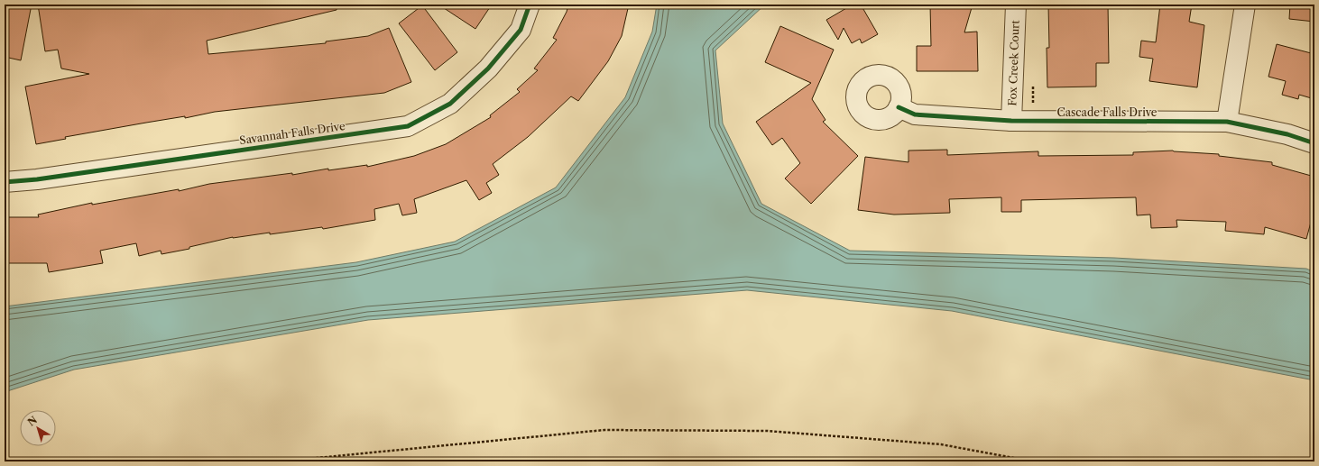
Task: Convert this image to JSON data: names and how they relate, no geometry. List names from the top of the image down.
{
  "streets": {
    "street": ["Fox Creek Court", "Cascade Falls Drive", "Savannah Falls Drive"]
  },
  "crossings": [
    ["Fox Creek Court", "Cascade Falls Drive"]
  ],
  "north": "top left"
}
